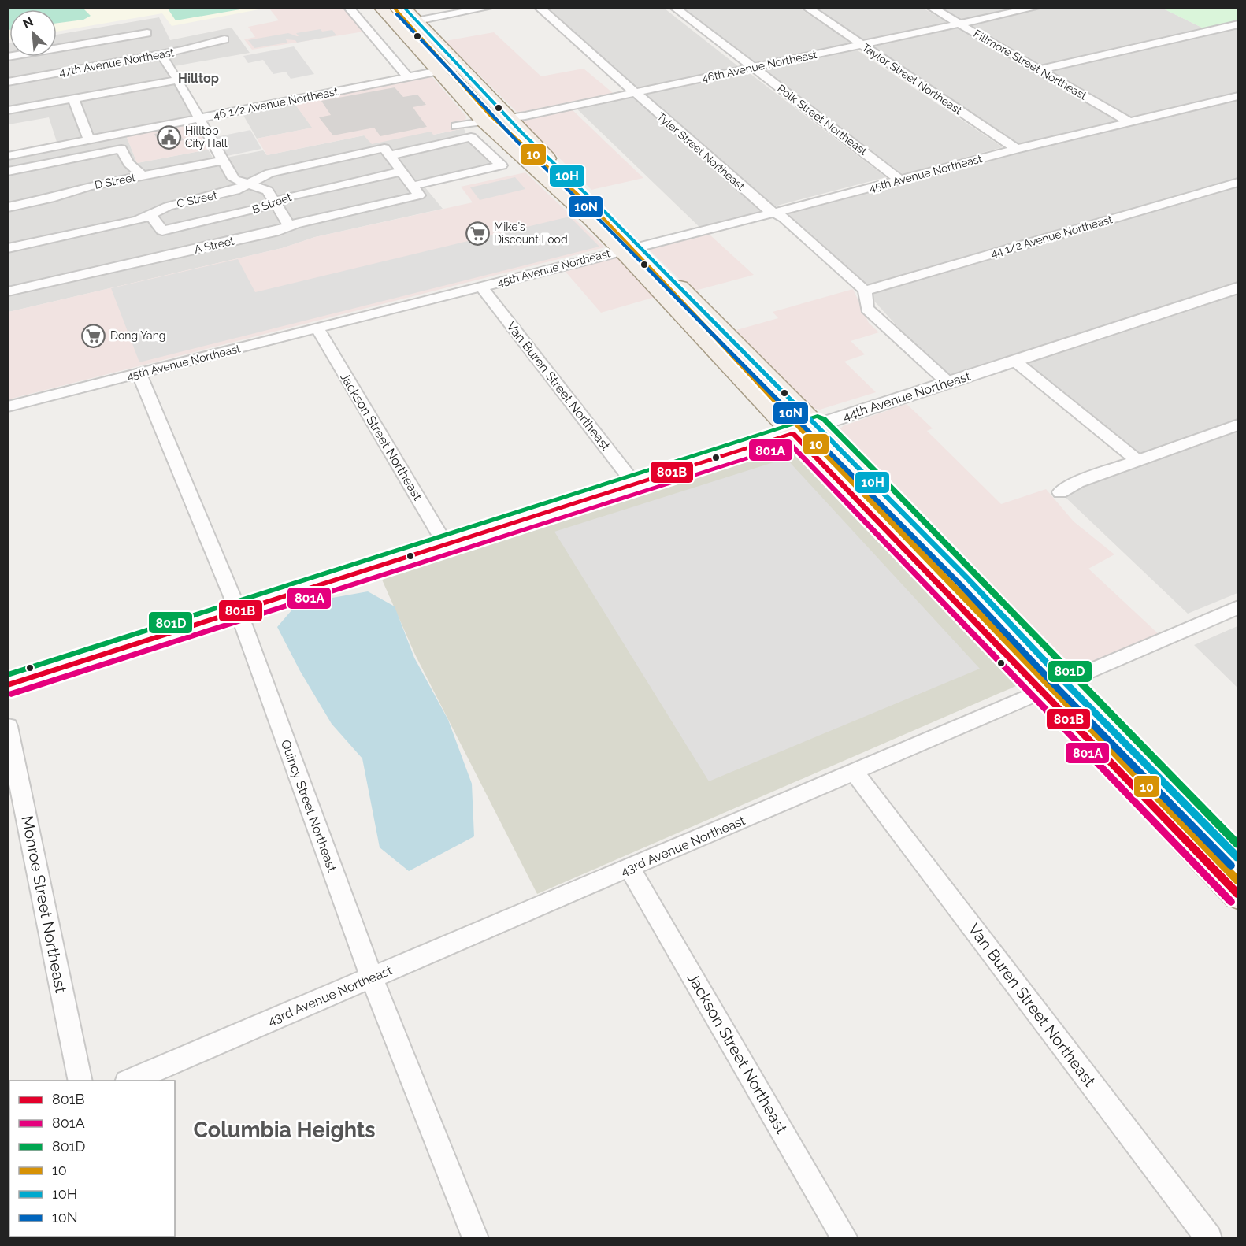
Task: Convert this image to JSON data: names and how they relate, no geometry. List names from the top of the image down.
{
  "streets": {
    "street": [
      "47th Avenue Northeast",
      "Fillmore Street Northeast",
      "46th Avenue Northeast",
      "Taylor Street Northeast",
      "46 1/2 Avenue Northeast",
      "Polk Street Northeast",
      "Tyler Street Northeast",
      "45th Avenue Northeast",
      "D Street",
      "C Street",
      "B Street",
      "44 1/2 Avenue Northeast",
      "A Street",
      "Van Buren Street Northeast",
      "44th Avenue Northeast",
      "Jackson Street Northeast",
      "Quincy Street Northeast",
      "43rd Avenue Northeast",
      "Monroe Street Northeast"
    ]
  },
  "crossings": [
    ["Fillmore Street Northeast", "46th Avenue Northeast"],
    ["Fillmore Street Northeast", "45th Avenue Northeast"],
    ["46th Avenue Northeast", "Taylor Street Northeast"],
    ["46th Avenue Northeast", "Polk Street Northeast"],
    ["46th Avenue Northeast", "Tyler Street Northeast"],
    ["Taylor Street Northeast", "45th Avenue Northeast"],
    ["Polk Street Northeast", "45th Avenue Northeast"],
    ["Tyler Street Northeast", "45th Avenue Northeast"],
    ["Tyler Street Northeast", "44 1/2 Avenue Northeast"],
    ["45th Avenue Northeast", "Van Buren Street Northeast"],
    ["45th Avenue Northeast", "Jackson Street Northeast"],
    ["45th Avenue Northeast", "Quincy Street Northeast"],
    ["C Street", "B Street"],
    ["C Street", "A Street"],
    ["Van Buren Street Northeast", "44th Avenue Northeast"],
    ["Van Buren Street Northeast", "43rd Avenue Northeast"],
    ["44th Avenue Northeast", "Jackson Street Northeast"],
    ["44th Avenue Northeast", "Quincy Street Northeast"],
    ["Jackson Street Northeast", "43rd Avenue Northeast"],
    ["Quincy Street Northeast", "43rd Avenue Northeast"]
  ],
  "districts": ["Hilltop", "Columbia Heights"],
  "places": {
    "public building": ["Hilltop City Hall"],
    "supermarket": ["Mike's Discount Food", "Dong Yang"]
  },
  "lines": [
    "transit line 10",
    "transit line 10H",
    "transit line 10N",
    "transit line 801D",
    "transit line 801B",
    "transit line 801A"
  ],
  "legend": [
    "801B",
    "801A",
    "801D",
    "10",
    "10H",
    "10N"
  ],
  "north": "top left"
}
